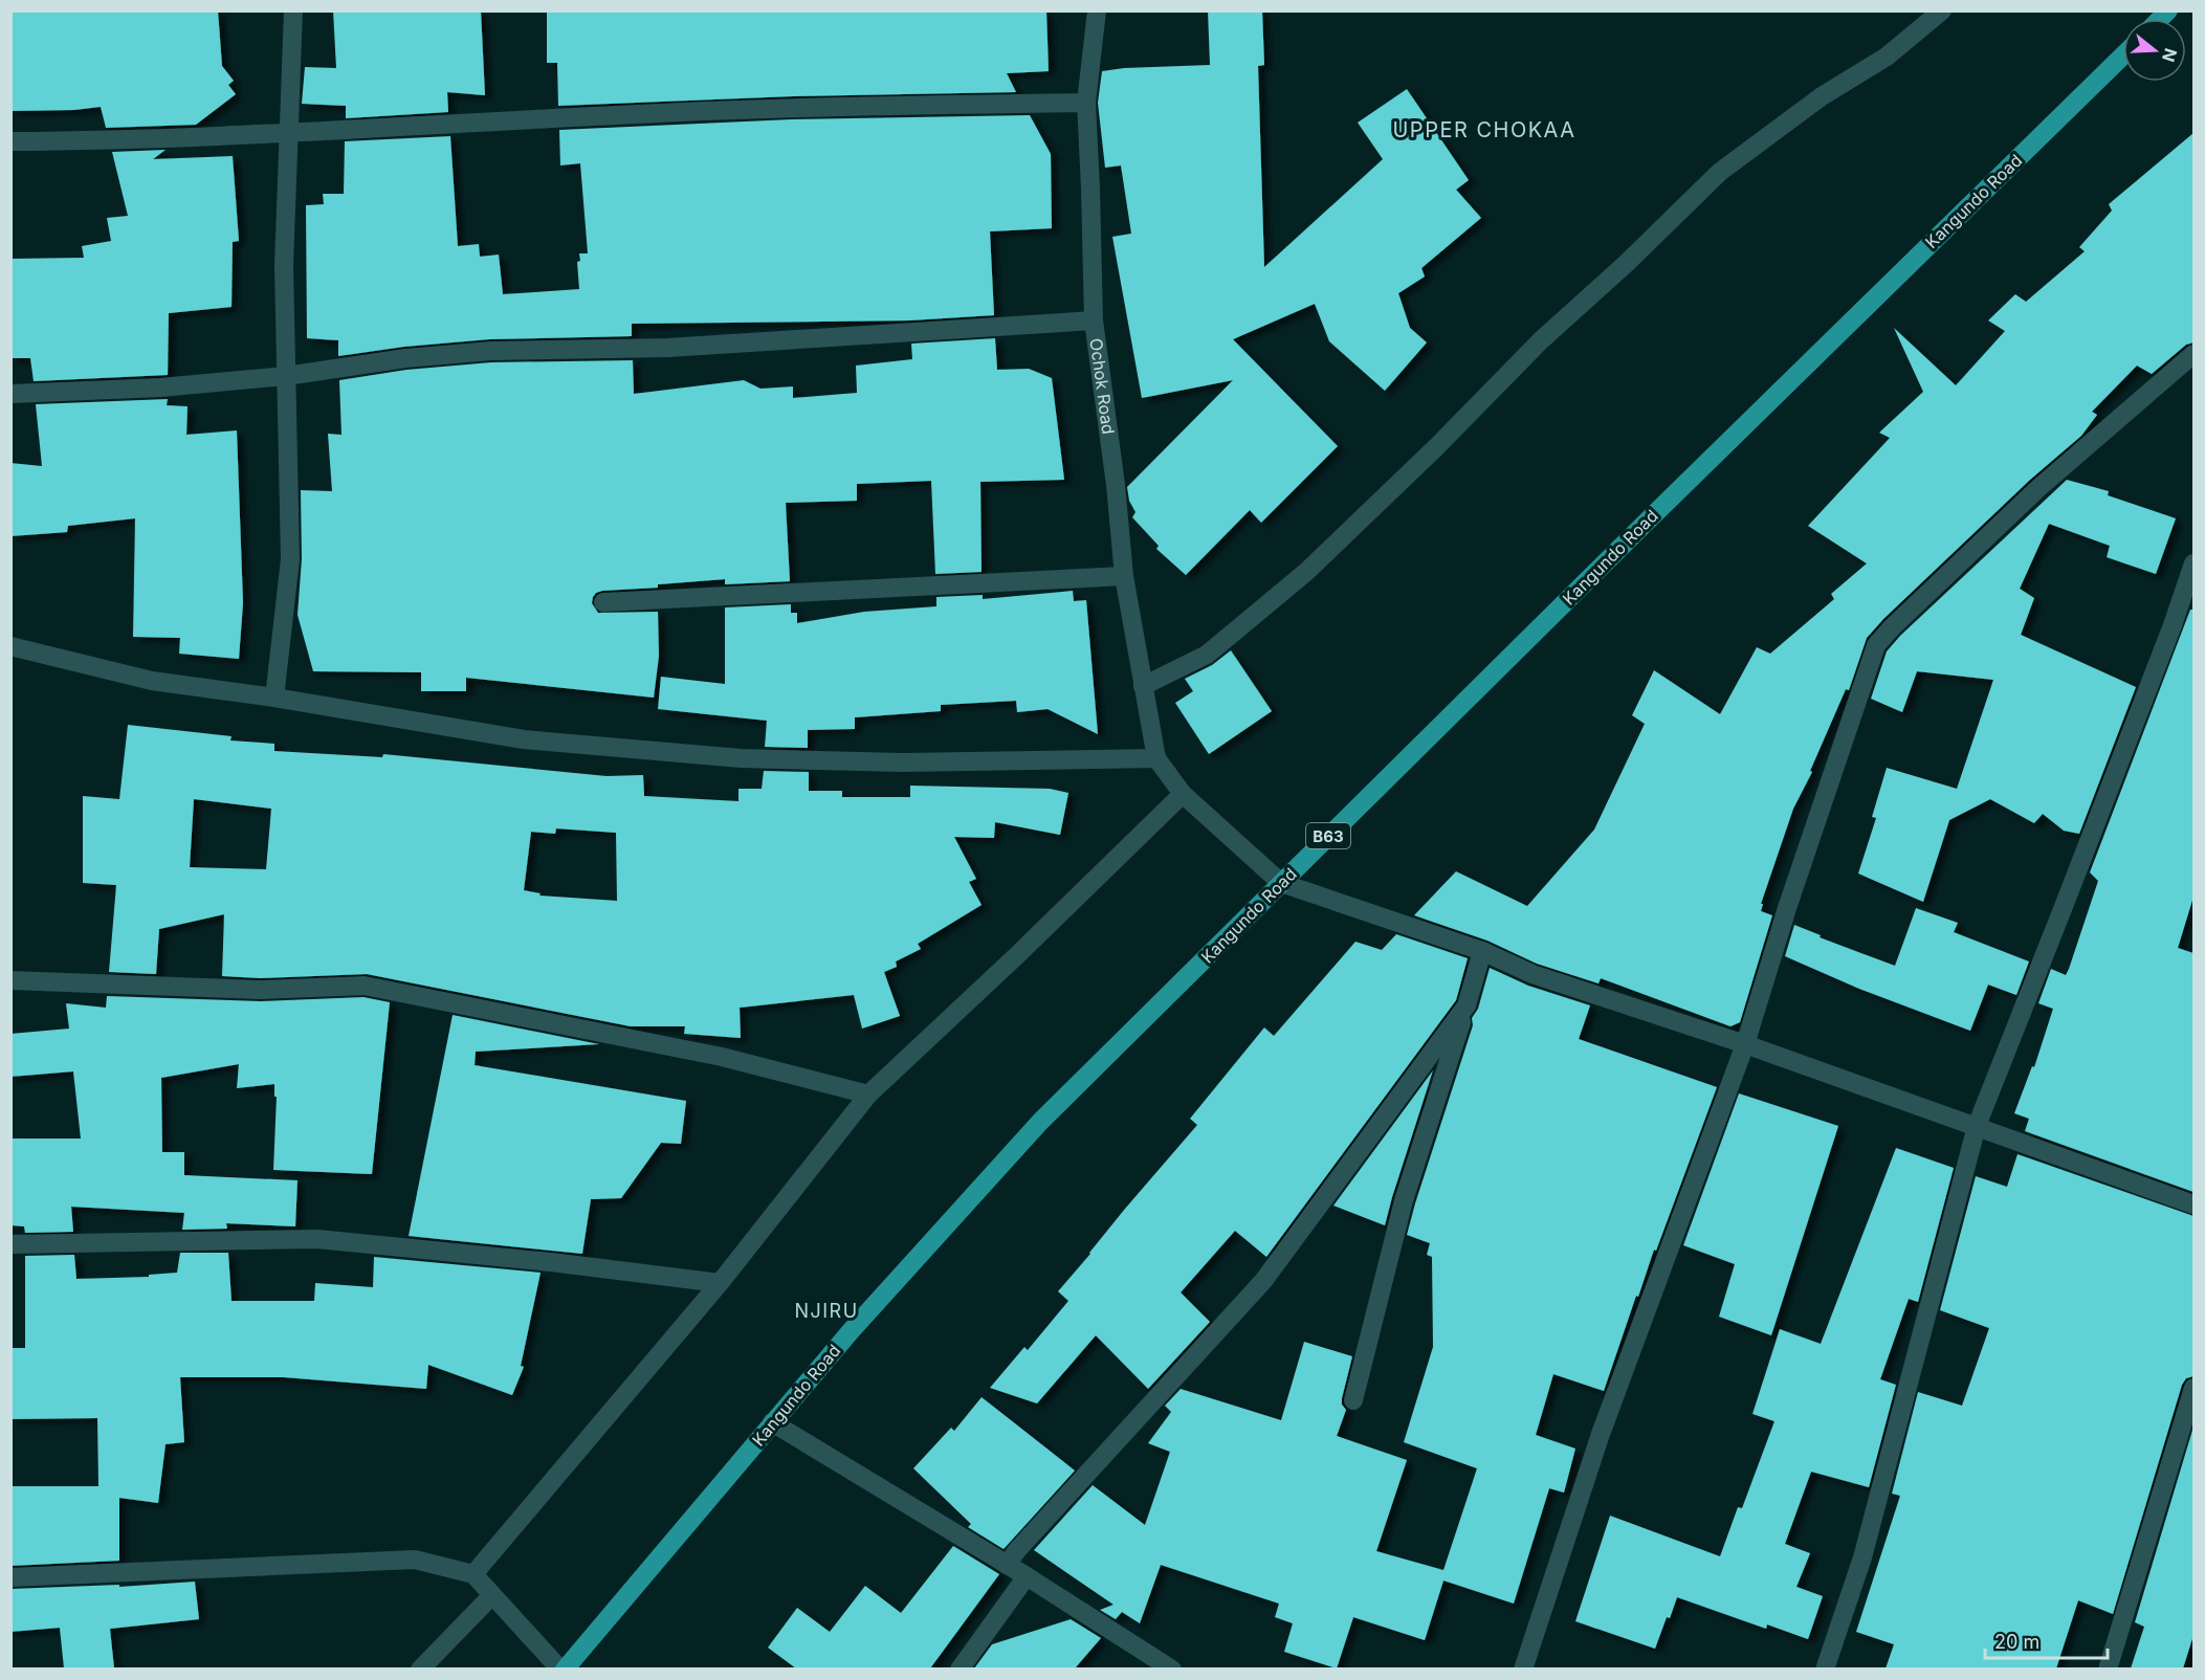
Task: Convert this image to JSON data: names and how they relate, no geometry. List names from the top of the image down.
{
  "streets": {
    "highway": ["Kangundo Road", "B63"],
    "street": ["Ochok Road"]
  },
  "districts": ["UPPER CHOKAA", "NJIRU"],
  "scale_bar": "20 m",
  "north": "right"
}
